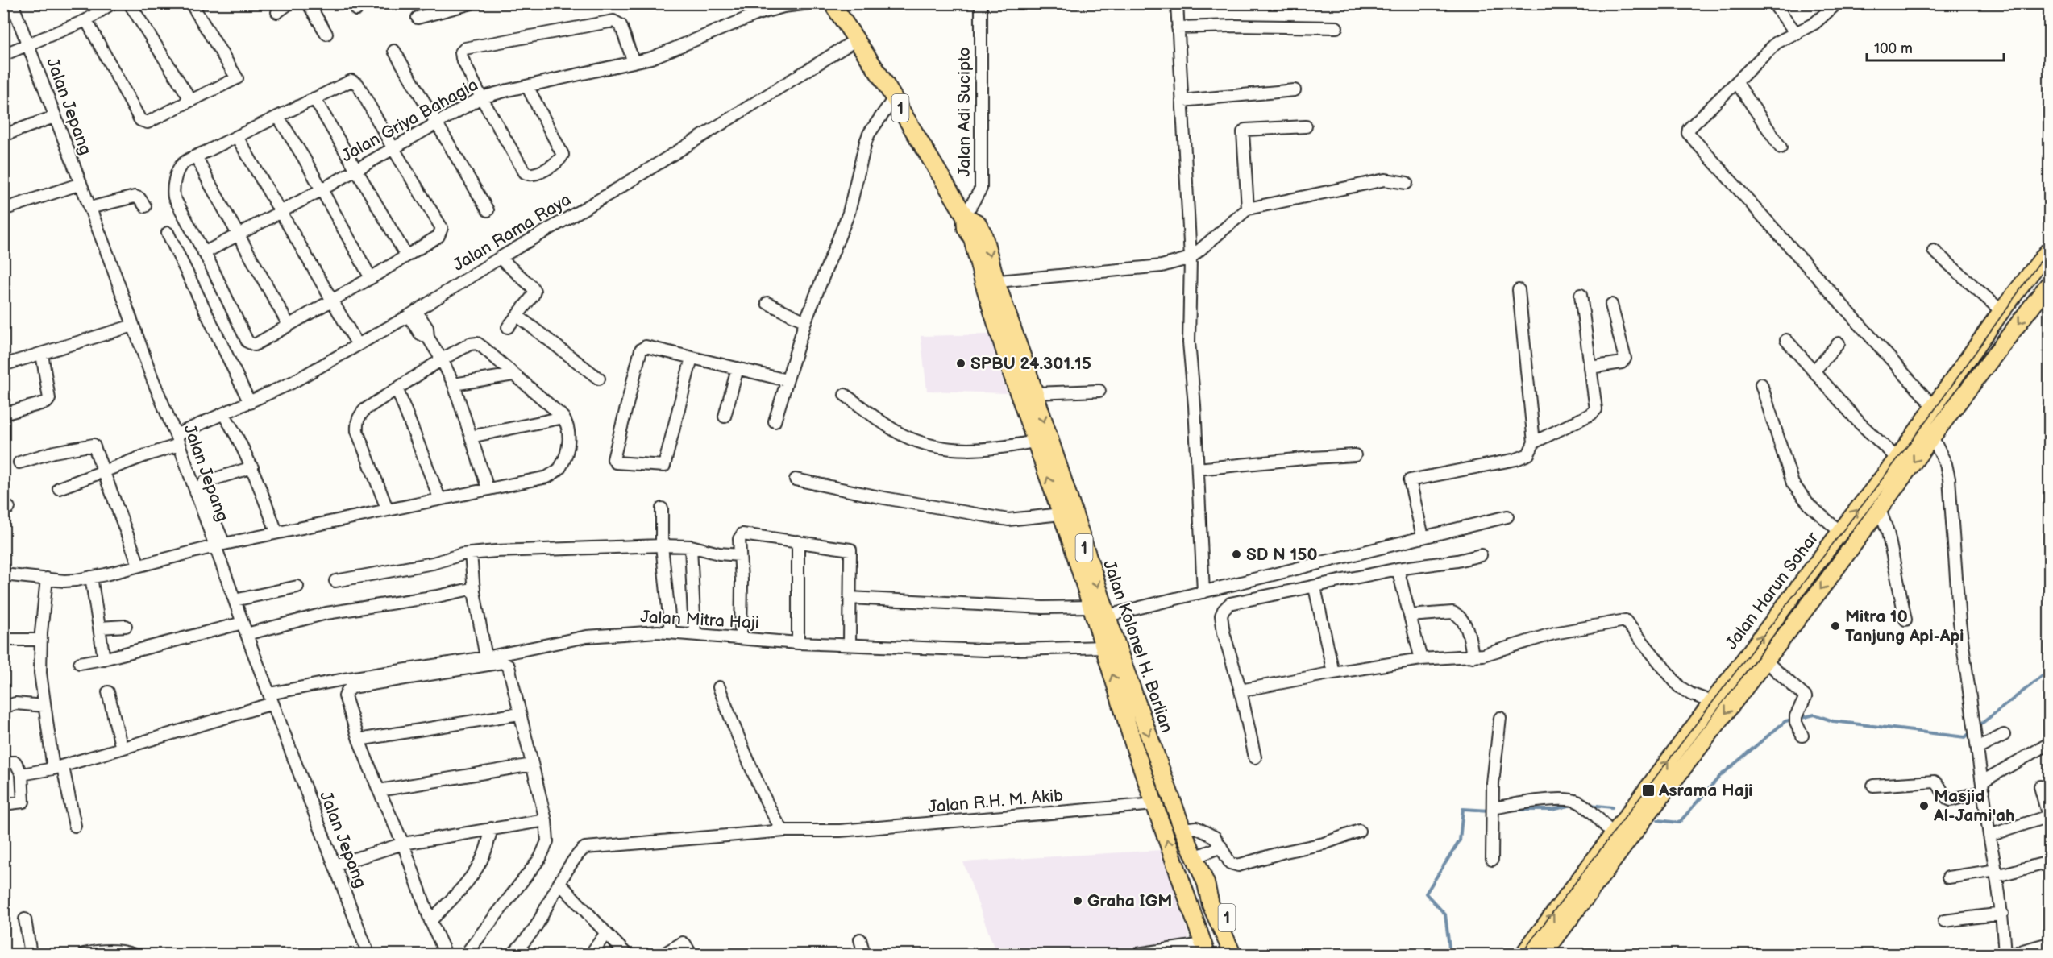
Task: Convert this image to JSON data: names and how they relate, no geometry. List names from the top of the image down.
{
  "streets": {
    "highway": ["1", "Jalan Harun Sohar", "Jalan Kolonel H. Barlian"],
    "street": [
      "Jalan Jepang",
      "Jalan Adi Sucipto",
      "Jalan Griya Bahagia",
      "Jalan Rama Raya",
      "Jalan Mitra Haji",
      "Jalan R.H. M. Akib"
    ]
  },
  "crossings": [
    ["Jalan Jepang", "Jalan Rama Raya"],
    ["Jalan Jepang", "Jalan Mitra Haji"],
    ["1", "Jalan Adi Sucipto"],
    ["1", "Jalan Rama Raya"],
    ["1", "Jalan Kolonel H. Barlian"],
    ["Jalan Adi Sucipto", "Jalan Kolonel H. Barlian"],
    ["Jalan Mitra Haji", "Jalan Kolonel H. Barlian"],
    ["Jalan Kolonel H. Barlian", "Jalan R.H. M. Akib"]
  ],
  "places": {
    "other": [
      "SPBU 24.301.15",
      "SD N 150",
      "Mitra 10 Tanjung Api-Api",
      "Masjid Al-Jami'ah",
      "Graha IGM"
    ],
    "transit": ["Asrama Haji"]
  },
  "scale_bar": "100 m"
}
